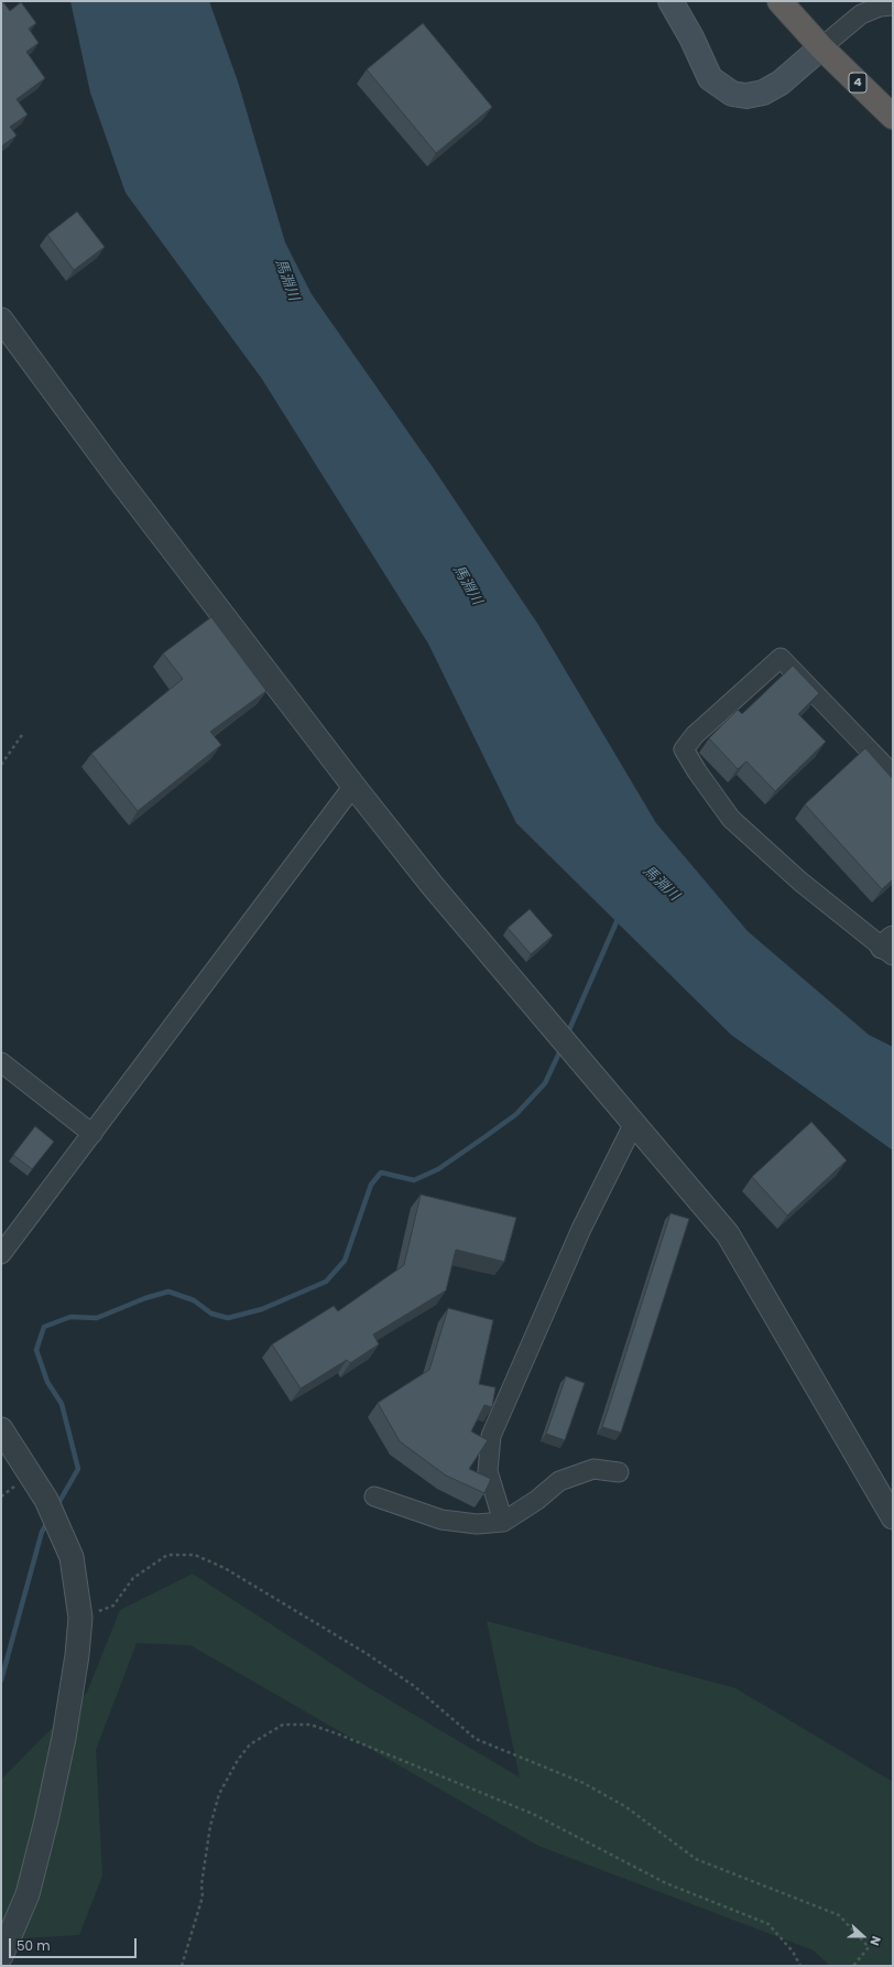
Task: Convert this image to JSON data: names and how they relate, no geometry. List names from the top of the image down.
{
  "streets": {
    "highway": ["4"]
  },
  "water": ["馬淵川"],
  "scale_bar": "50 m",
  "north": "right"
}
